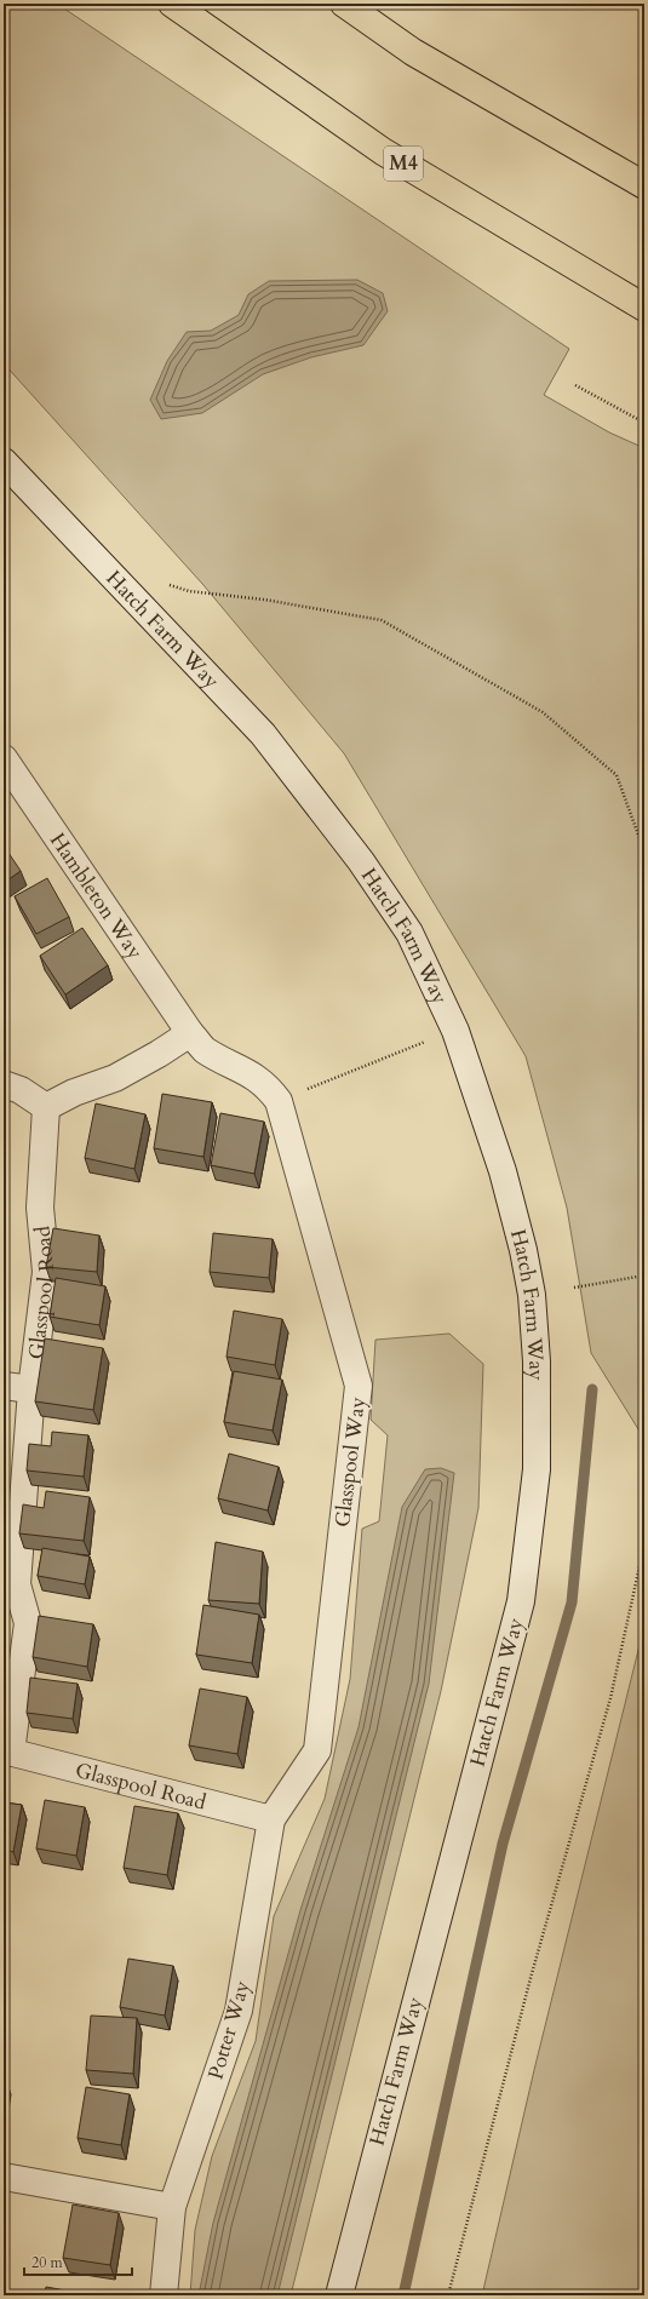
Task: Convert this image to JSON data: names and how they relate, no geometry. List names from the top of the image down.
{
  "streets": {
    "highway": ["M4"],
    "street": [
      "Hatch Farm Way",
      "Hambleton Way",
      "Glasspool Road",
      "Glasspool Way",
      "Potter Way"
    ]
  },
  "crossings": [
    ["Glasspool Road", "Glasspool Way"],
    ["Glasspool Road", "Potter Way"],
    ["Glasspool Way", "Potter Way"]
  ],
  "scale_bar": "20 m"
}
